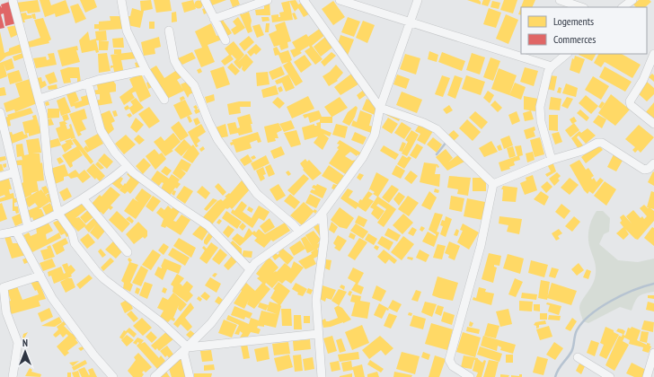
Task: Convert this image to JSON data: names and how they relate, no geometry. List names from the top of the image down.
{
  "legend": ["Logements", "Commerces"],
  "north": "top"
}
